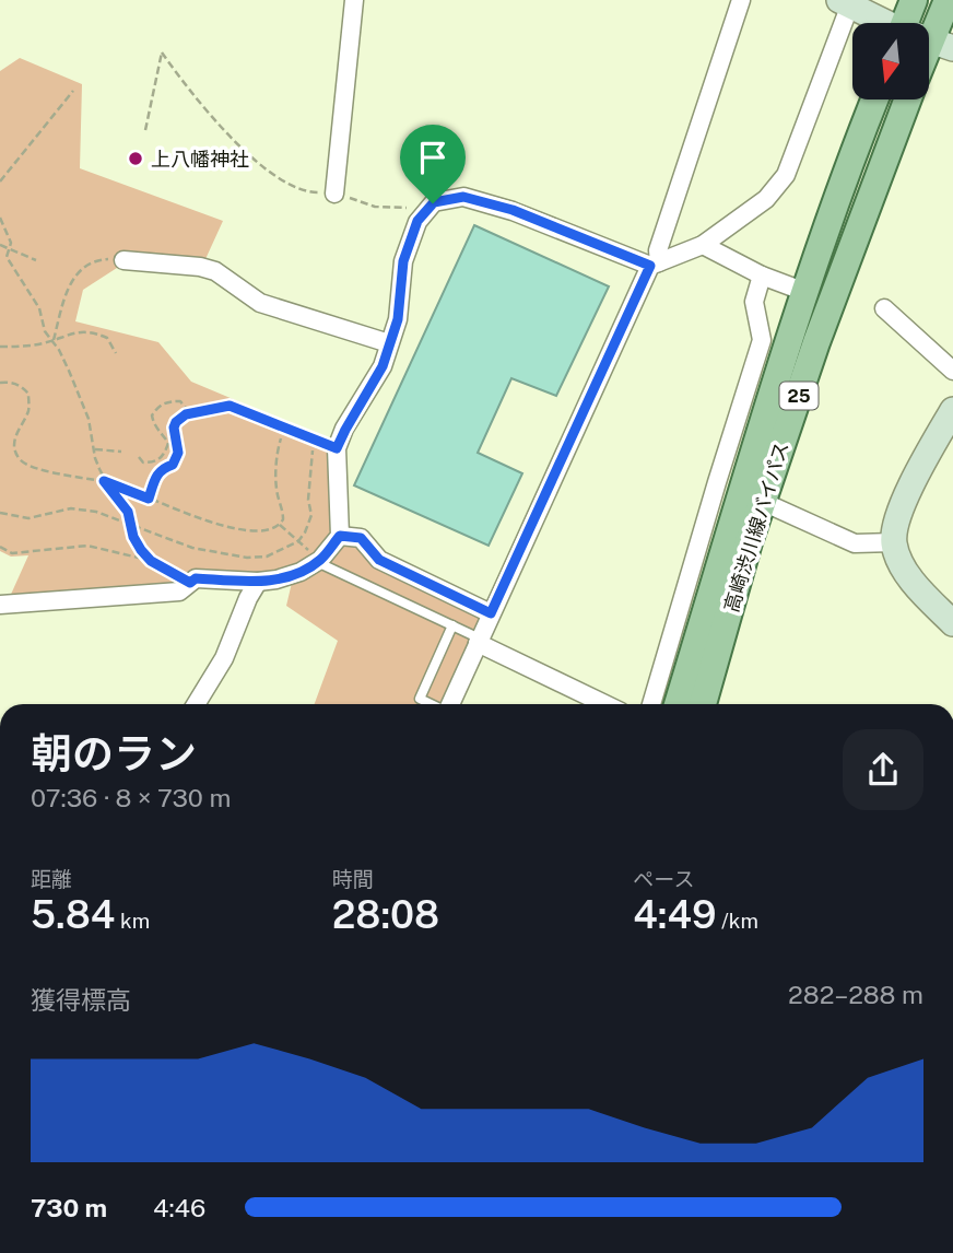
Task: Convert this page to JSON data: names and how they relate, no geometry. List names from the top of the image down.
{
  "streets": {
    "main road": ["25", "高崎渋川線バイパス"]
  },
  "places": ["上八幡神社"],
  "north": "bottom",
  "page": {
    "heading": ["朝のラン", "07:36 · 8 × 730 m"],
    "stats": [
      ["距離", "5.84 km"],
      ["時間", "28:08"],
      ["ペース", "4:49 /km"]
    ],
    "chart": ["獲得標高", "282–288 m"],
    "list": [
      {
        "name": "730 m",
        "note": "4:46"
      }
    ]
  }
}
